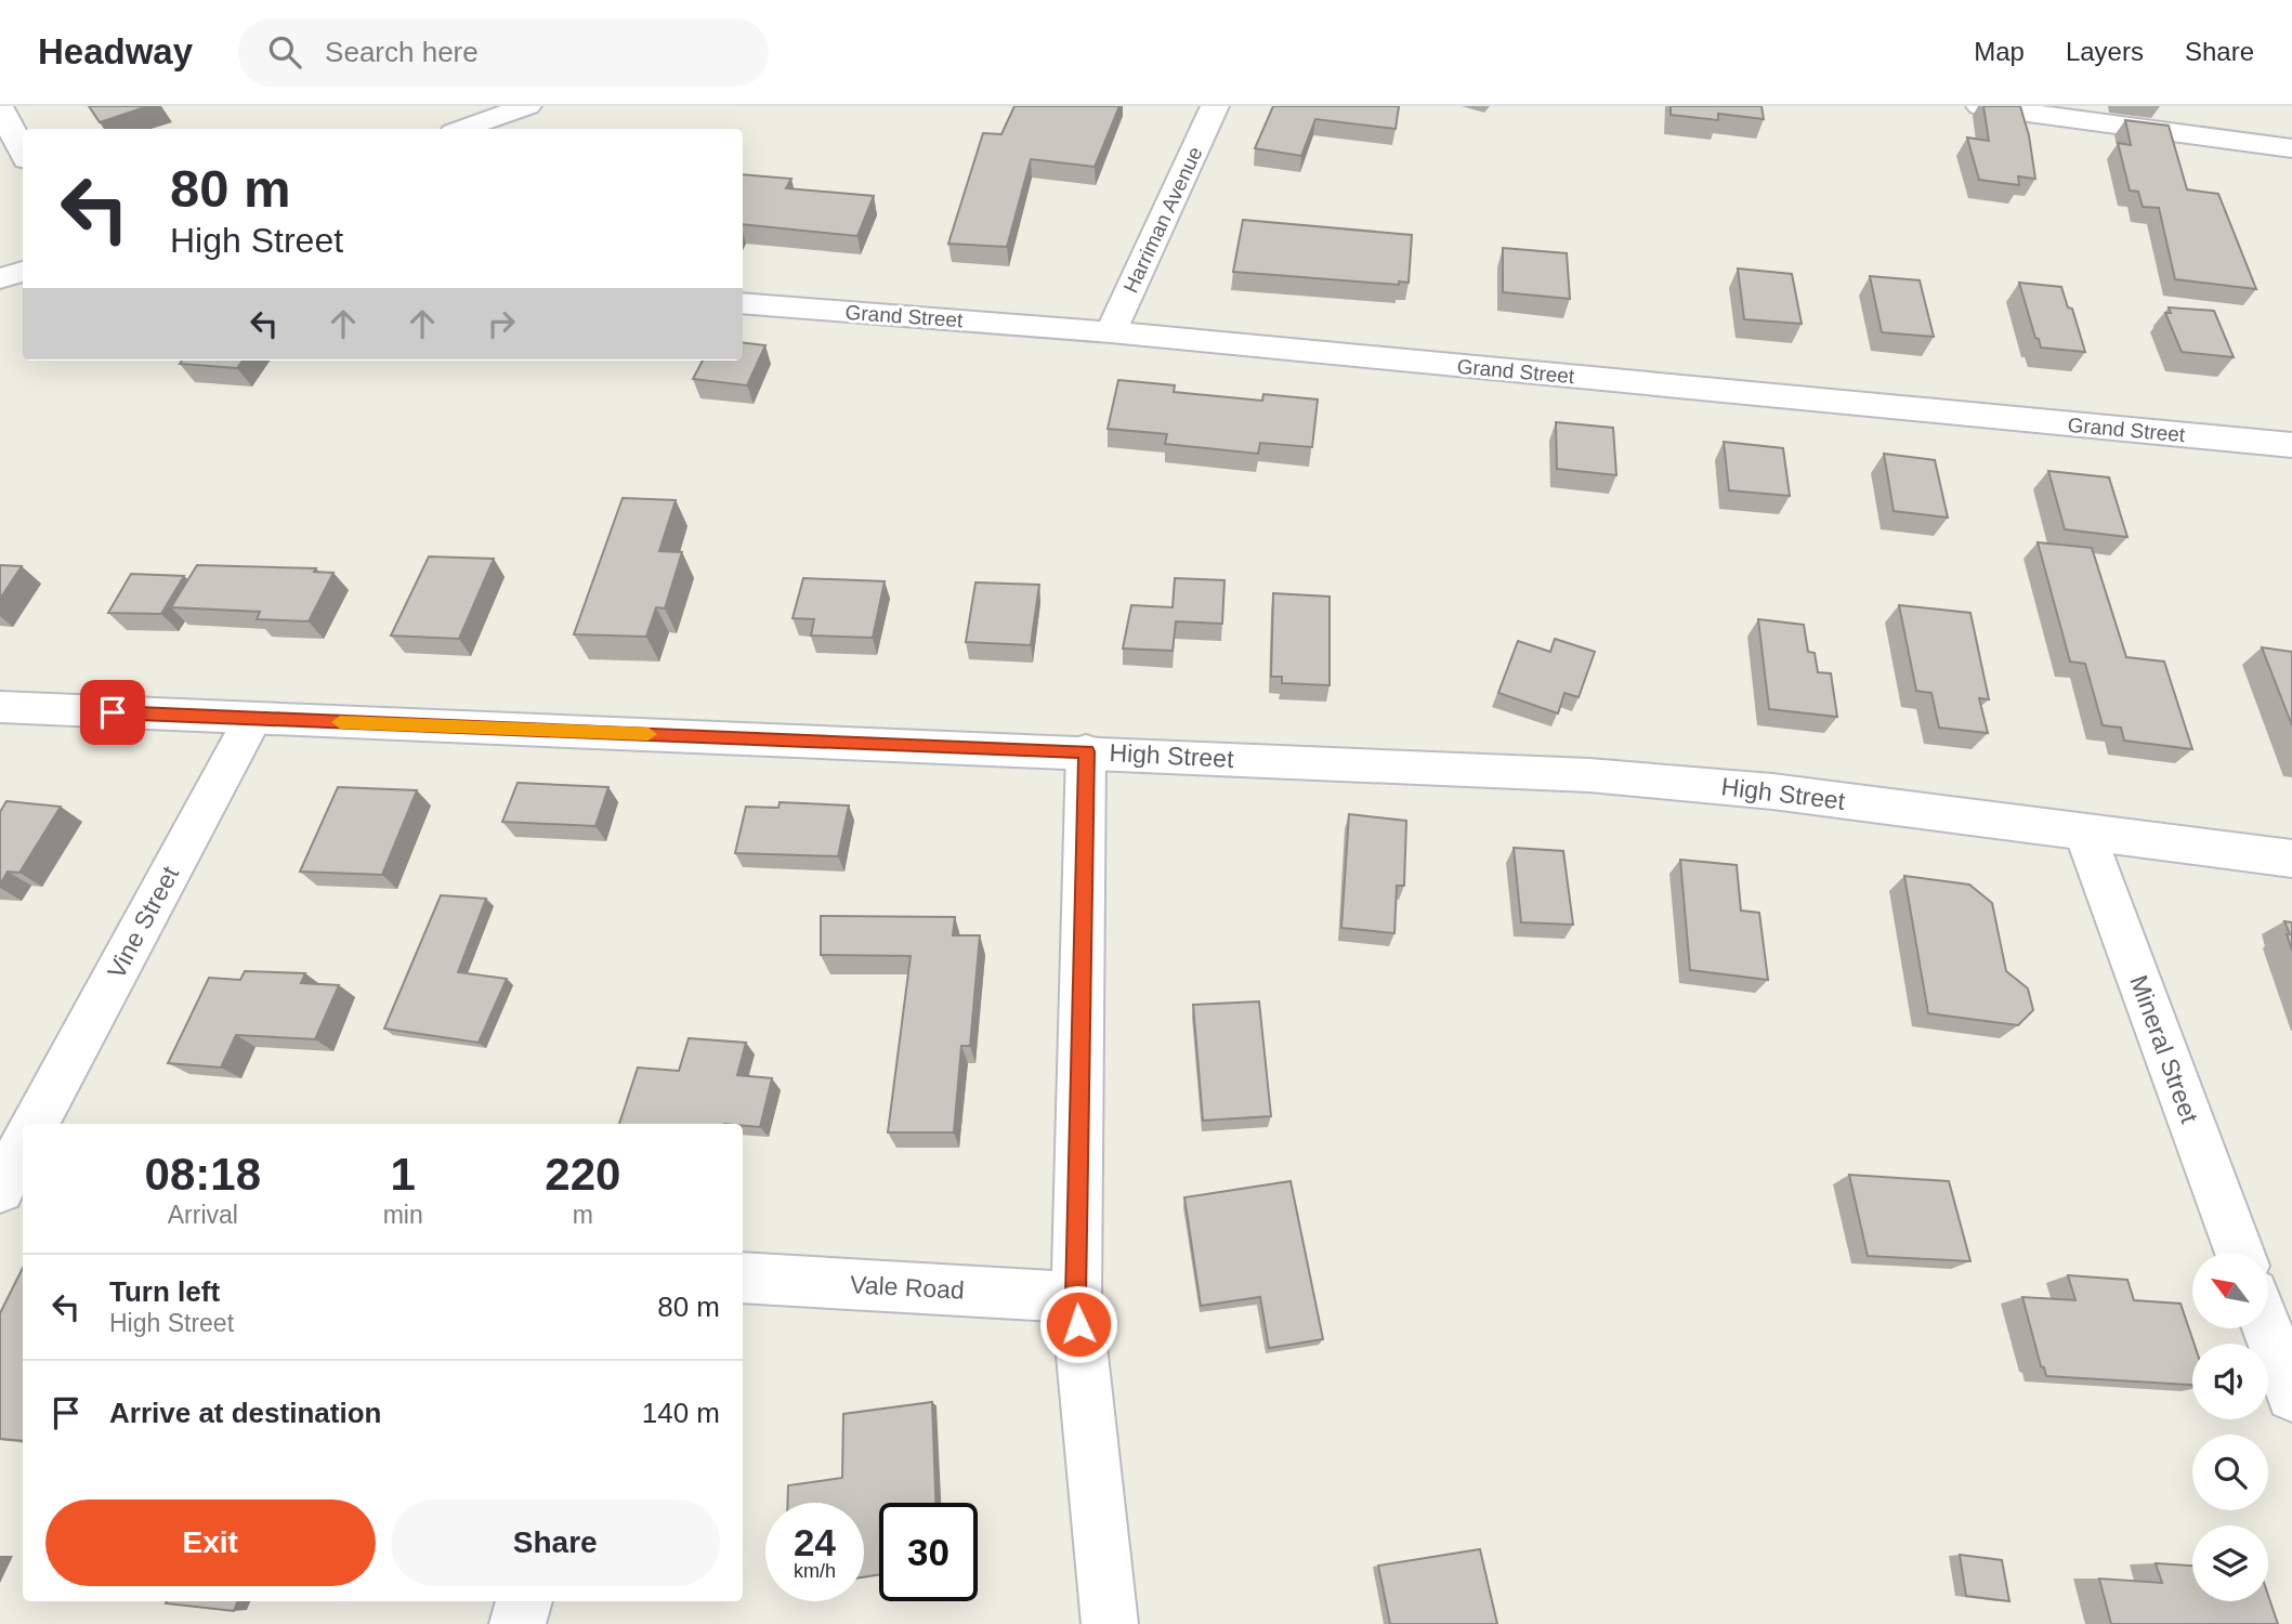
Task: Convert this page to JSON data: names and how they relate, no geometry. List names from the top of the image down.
{
  "streets": {
    "street": [
      "Harriman Avenue",
      "Grand Street",
      "High Street",
      "Vine Street",
      "Mineral Street",
      "Vale Road"
    ]
  },
  "crossings": [
    ["Harriman Avenue", "Grand Street"],
    ["High Street", "Vine Street"],
    ["High Street", "Mineral Street"]
  ],
  "north": "top left",
  "page": {
    "header": "Headway",
    "search": "Search here",
    "nav": ["Map", "Layers", "Share"],
    "turn": ["80 m", "High Street"],
    "eta": [
      "08:18",
      "Arrival",
      "1",
      "min",
      "220",
      "m"
    ],
    "list": [
      {
        "name": "Turn left",
        "note": "High Street",
        "value": "80 m"
      },
      {
        "name": "Arrive at destination",
        "value": "140 m"
      }
    ],
    "buttons": ["Exit", "Share"],
    "speed": "24 km/h",
    "limit": "30"
  }
}
